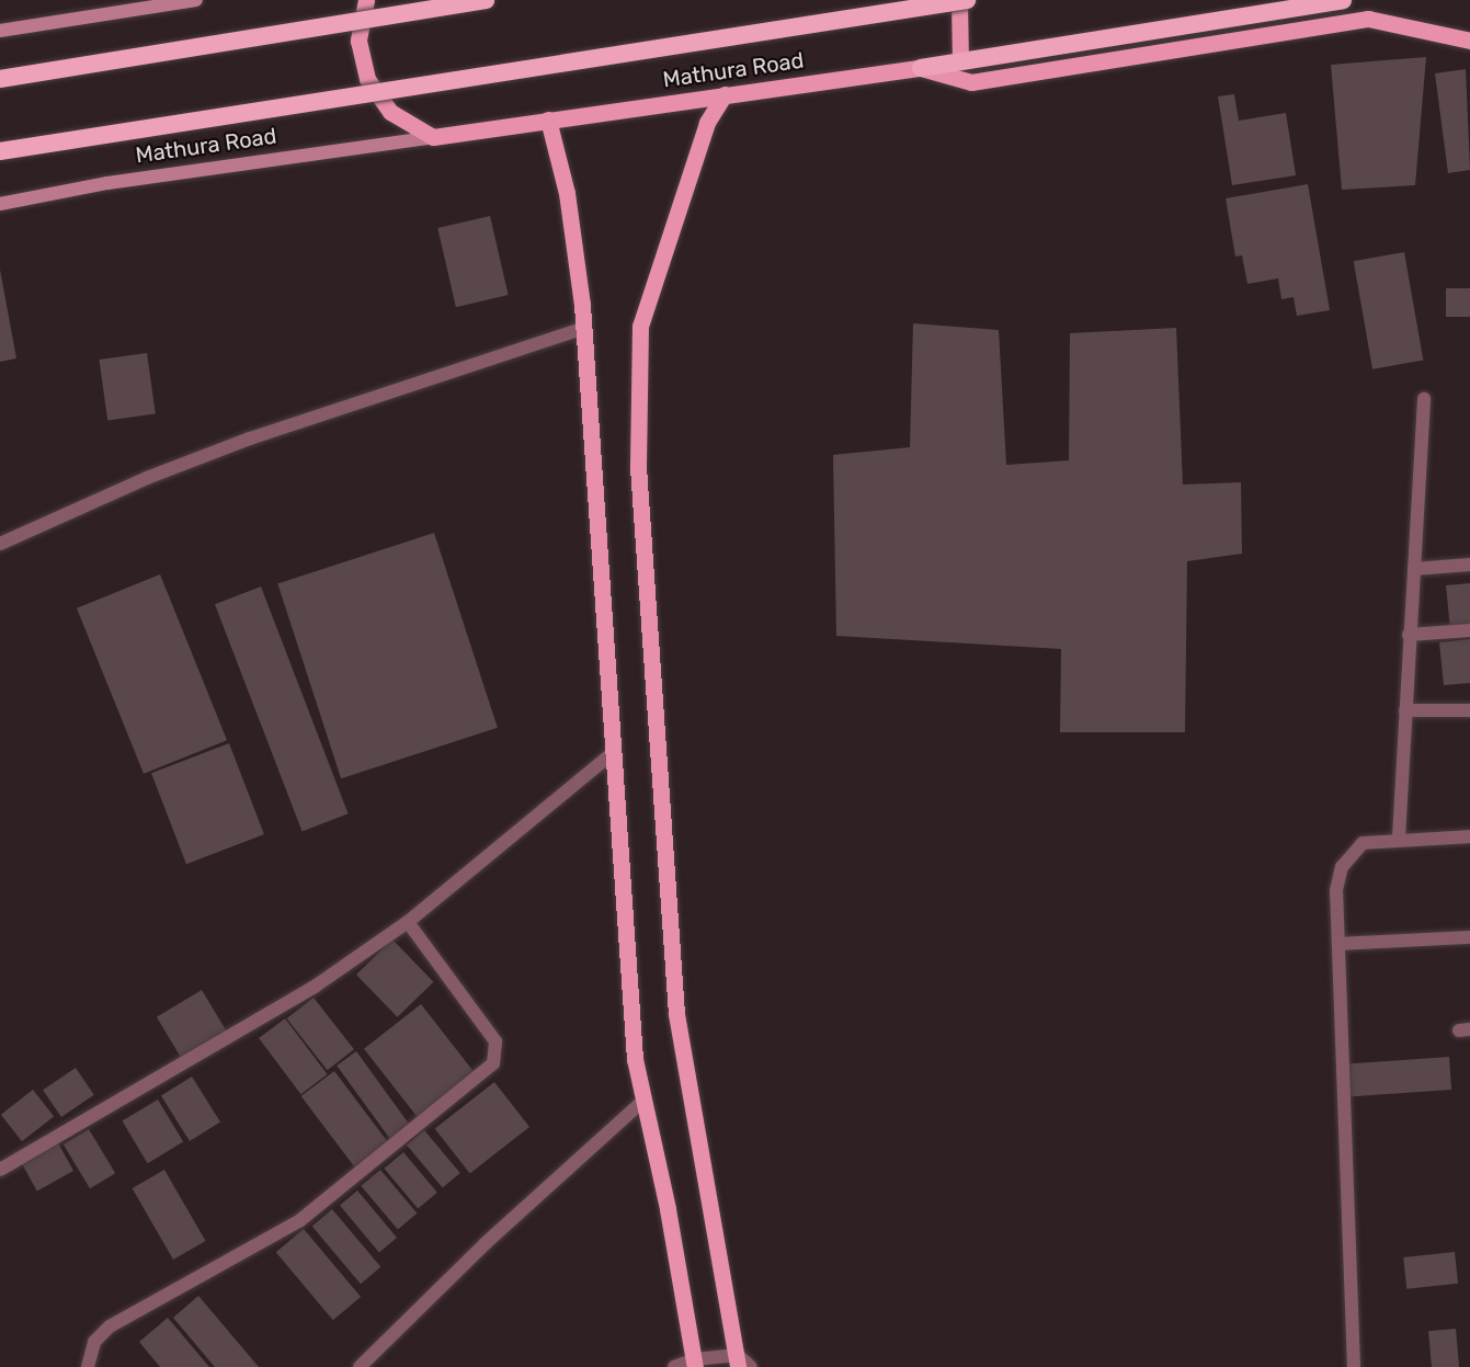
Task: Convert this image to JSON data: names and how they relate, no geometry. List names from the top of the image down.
{
  "streets": {
    "highway": ["Mathura Road"]
  }
}
